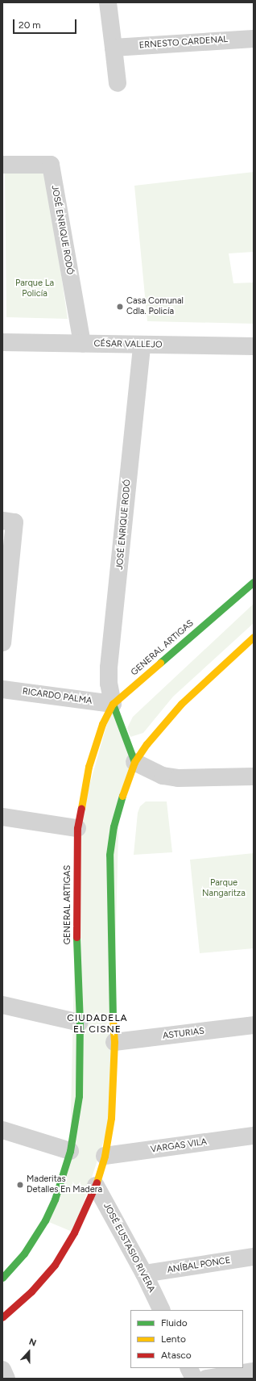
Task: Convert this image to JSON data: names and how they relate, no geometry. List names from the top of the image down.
{
  "streets": {
    "street": [
      "ERNESTO CARDENAL",
      "JOSÉ ENRIQUE RODÓ",
      "CÉSAR VALLEJO",
      "GENERAL ARTIGAS",
      "RICARDO PALMA",
      "ASTURIAS",
      "VARGAS VILA",
      "JOSÉ EUSTASIO RIVERA",
      "ANÍBAL PONCE"
    ]
  },
  "crossings": [
    ["JOSÉ ENRIQUE RODÓ", "CÉSAR VALLEJO"],
    ["JOSÉ ENRIQUE RODÓ", "GENERAL ARTIGAS"],
    ["JOSÉ ENRIQUE RODÓ", "RICARDO PALMA"],
    ["GENERAL ARTIGAS", "RICARDO PALMA"],
    ["JOSÉ EUSTASIO RIVERA", "ANÍBAL PONCE"]
  ],
  "districts": ["CIUDADELA EL CISNE"],
  "parks": ["Parque La Policía", "Parque Nangaritza"],
  "places": ["Casa Comunal Cdla. Policía", "Maderitas Detalles En Madera"],
  "legend": ["Fluido", "Lento", "Atasco"],
  "scale_bar": "20 m",
  "north": "top"
}
